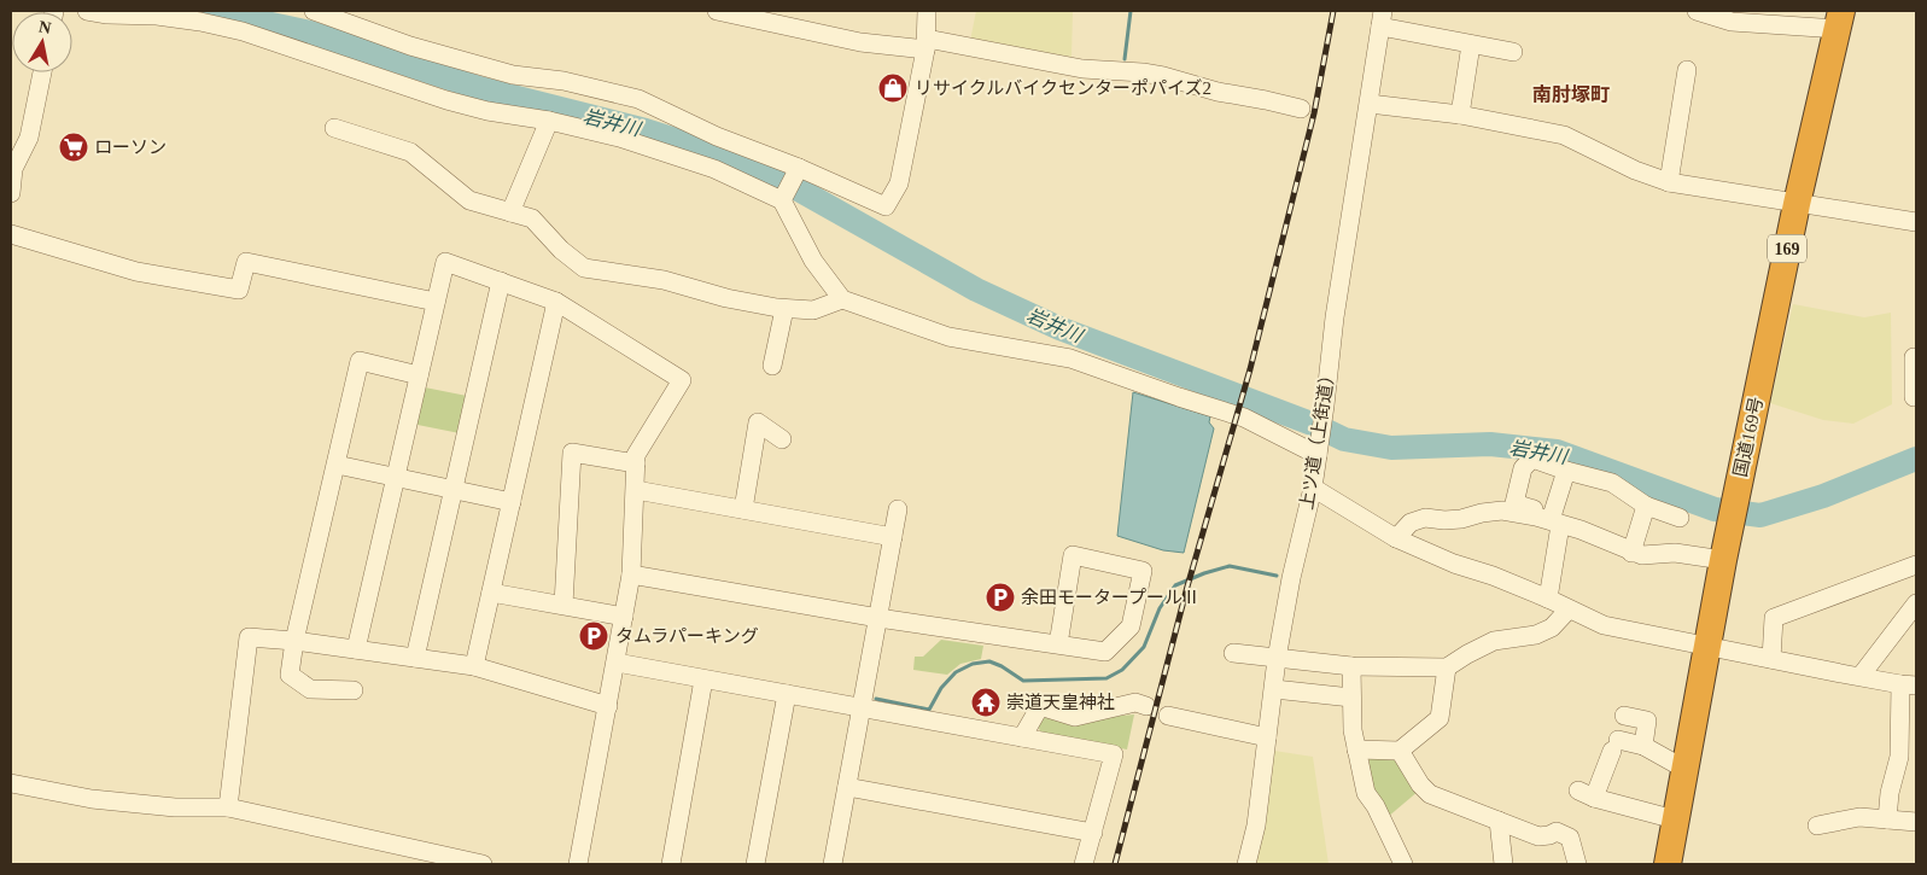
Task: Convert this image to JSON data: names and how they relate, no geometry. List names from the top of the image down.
{
  "streets": {
    "highway": ["169", "国道169号"],
    "street": ["上ツ道（上街道）"]
  },
  "districts": ["南肘塚町"],
  "water": ["岩井川"],
  "places": {
    "shop": ["リサイクルバイクセンターポパイズ2"],
    "supermarket": ["ローソン"],
    "parking": ["余田モータープールⅡ", "タムラパーキング"],
    "temple": ["崇道天皇神社"]
  },
  "north": "top"
}
